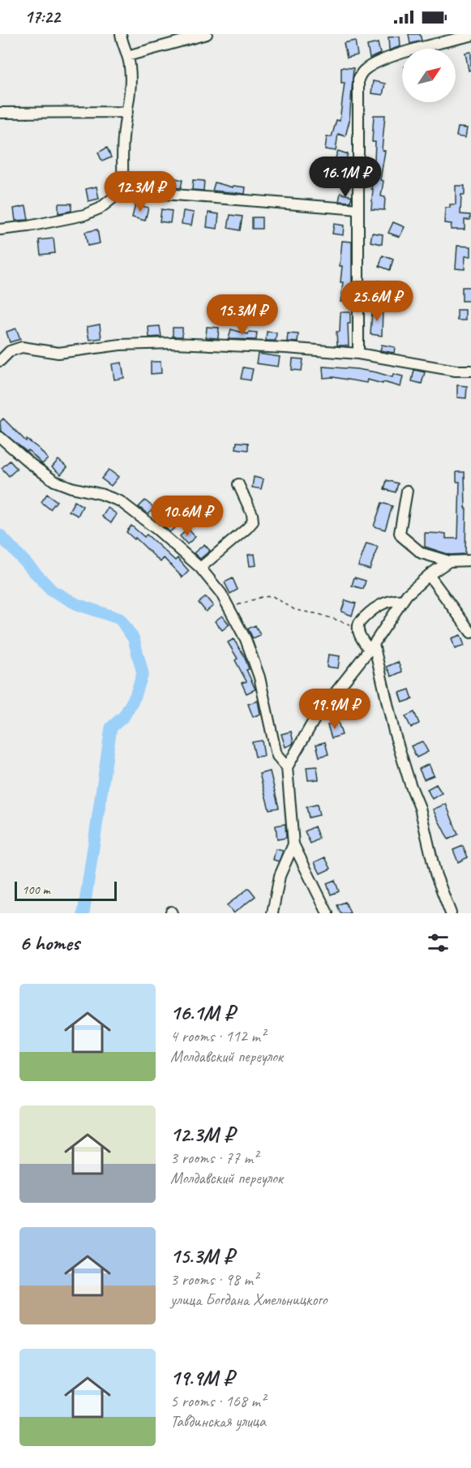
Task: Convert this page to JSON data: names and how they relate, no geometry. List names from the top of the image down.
{
  "scale_bar": "100 m",
  "north": "top right",
  "page": {
    "status": "17:22",
    "price": [
      "16.1M ₽",
      "12.3M ₽",
      "25.6M ₽",
      "15.3M ₽",
      "10.6M ₽",
      "19.9M ₽"
    ],
    "scale": "100 m",
    "heading": "6 homes",
    "list": [
      {
        "name": "16.1M ₽",
        "note": "4 rooms · 112 m² · Молдавский переулок"
      },
      {
        "name": "12.3M ₽",
        "note": "3 rooms · 77 m² · Молдавский переулок"
      },
      {
        "name": "15.3M ₽",
        "note": "3 rooms · 98 m² · улица Богдана Хмельницкого"
      },
      {
        "name": "19.9M ₽",
        "note": "5 rooms · 168 m² · Тавдинская улица"
      }
    ]
  }
}
